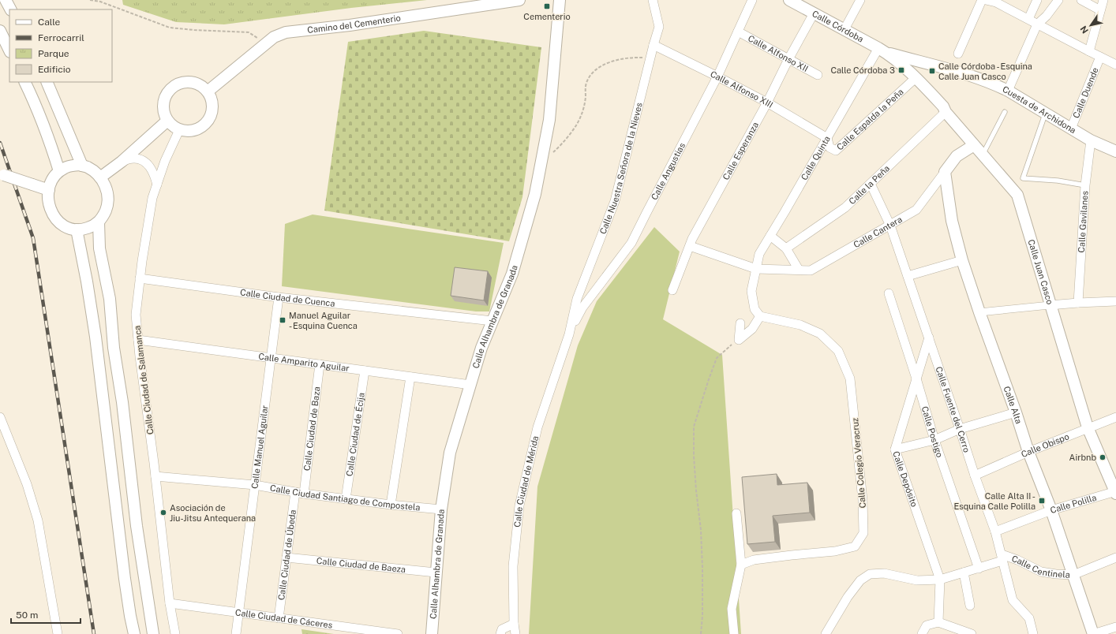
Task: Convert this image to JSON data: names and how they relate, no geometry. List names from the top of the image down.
{
  "streets": {
    "street": [
      "Camino del Cementerio",
      "Calle Córdoba",
      "Calle Alfonso XII",
      "Calle Alfonso XIII",
      "Calle Duende",
      "Cuesta de Archidona",
      "Calle Espalda la Peña",
      "Calle Esperanza",
      "Calle Quinta",
      "Calle Nuestra Señora de la Nieves",
      "Calle Angustias",
      "Calle la Peña",
      "Calle Gavilanes",
      "Calle Cantera",
      "Calle Juan Casco",
      "Calle Ciudad de Cuenca",
      "Calle Alhambra de Granada",
      "Calle Amparito Aguilar",
      "Calle Ciudad de Salamanca",
      "Calle Alta",
      "Calle Fuente del Cerro",
      "Calle Ciudad de Baza",
      "Calle Postigo",
      "Calle Ciudad de Écija",
      "Calle Obispo",
      "Calle Manuel Aguilar",
      "Calle Colegio Veracruz",
      "Calle Depósito",
      "Calle Ciudad de Mérida",
      "Calle Ciudad Santiago de Compostela",
      "Calle Polilla",
      "Calle Ciudad de Úbeda",
      "Calle Ciudad de Baeza",
      "Calle Centinela",
      "Calle Ciudad de Cáceres"
    ]
  },
  "crossings": [
    ["Camino del Cementerio", "Calle Ciudad de Salamanca"],
    ["Calle Córdoba", "Cuesta de Archidona"],
    ["Calle Córdoba", "Calle Esperanza"],
    ["Calle Córdoba", "Calle Quinta"],
    ["Calle Córdoba", "Calle Juan Casco"],
    ["Calle Alfonso XII", "Calle Esperanza"],
    ["Calle Alfonso XII", "Calle Angustias"],
    ["Calle Alfonso XIII", "Calle Espalda la Peña"],
    ["Calle Alfonso XIII", "Calle Esperanza"],
    ["Calle Alfonso XIII", "Calle Quinta"],
    ["Calle Alfonso XIII", "Calle Nuestra Señora de la Nieves"],
    ["Calle Alfonso XIII", "Calle Angustias"],
    ["Calle Duende", "Cuesta de Archidona"],
    ["Cuesta de Archidona", "Calle Quinta"],
    ["Cuesta de Archidona", "Calle Gavilanes"],
    ["Cuesta de Archidona", "Calle Juan Casco"],
    ["Calle Espalda la Peña", "Calle Quinta"],
    ["Calle Espalda la Peña", "Calle Juan Casco"],
    ["Calle Esperanza", "Calle Cantera"],
    ["Calle Quinta", "Calle Cantera"],
    ["Calle Quinta", "Calle Juan Casco"],
    ["Calle Nuestra Señora de la Nieves", "Calle Angustias"],
    ["Calle Nuestra Señora de la Nieves", "Calle Ciudad de Mérida"],
    ["Calle Angustias", "Calle Ciudad de Mérida"],
    ["Calle la Peña", "Calle Juan Casco"],
    ["Calle la Peña", "Calle Fuente del Cerro"],
    ["Calle Cantera", "Calle Juan Casco"],
    ["Calle Cantera", "Calle Alta"],
    ["Calle Cantera", "Calle Fuente del Cerro"],
    ["Calle Juan Casco", "Calle Obispo"],
    ["Calle Juan Casco", "Calle Polilla"],
    ["Calle Ciudad de Cuenca", "Calle Alhambra de Granada"],
    ["Calle Ciudad de Cuenca", "Calle Ciudad de Salamanca"],
    ["Calle Ciudad de Cuenca", "Calle Manuel Aguilar"],
    ["Calle Alhambra de Granada", "Calle Amparito Aguilar"],
    ["Calle Alhambra de Granada", "Calle Ciudad Santiago de Compostela"],
    ["Calle Alhambra de Granada", "Calle Ciudad de Baeza"],
    ["Calle Amparito Aguilar", "Calle Ciudad de Salamanca"],
    ["Calle Amparito Aguilar", "Calle Ciudad de Baza"],
    ["Calle Amparito Aguilar", "Calle Ciudad de Écija"],
    ["Calle Amparito Aguilar", "Calle Manuel Aguilar"],
    ["Calle Ciudad de Salamanca", "Calle Ciudad Santiago de Compostela"],
    ["Calle Ciudad de Salamanca", "Calle Ciudad de Cáceres"],
    ["Calle Alta", "Calle Obispo"],
    ["Calle Alta", "Calle Polilla"],
    ["Calle Alta", "Calle Centinela"],
    ["Calle Fuente del Cerro", "Calle Obispo"],
    ["Calle Fuente del Cerro", "Calle Depósito"],
    ["Calle Fuente del Cerro", "Calle Polilla"],
    ["Calle Fuente del Cerro", "Calle Centinela"],
    ["Calle Ciudad de Baza", "Calle Ciudad Santiago de Compostela"],
    ["Calle Ciudad de Baza", "Calle Ciudad de Úbeda"],
    ["Calle Postigo", "Calle Depósito"],
    ["Calle Ciudad de Écija", "Calle Ciudad Santiago de Compostela"],
    ["Calle Manuel Aguilar", "Calle Ciudad Santiago de Compostela"],
    ["Calle Manuel Aguilar", "Calle Ciudad de Cáceres"],
    ["Calle Ciudad Santiago de Compostela", "Calle Ciudad de Úbeda"],
    ["Calle Ciudad de Úbeda", "Calle Ciudad de Baeza"],
    ["Calle Ciudad de Úbeda", "Calle Ciudad de Cáceres"]
  ],
  "places": {
    "transit": [
      "Cementerio",
      "Calle Córdoba 3",
      "Calle Córdoba - Esquina Calle Juan Casco",
      "Manuel Aguilar - Esquina Cuenca",
      "Calle Alta II - Esquina Calle Polilla"
    ],
    "other": ["Airbnb", "Asociación de Jiu-Jitsu Antequerana"]
  },
  "legend": [
    "Calle",
    "Ferrocarril",
    "Parque",
    "Edificio"
  ],
  "scale_bar": "50 m",
  "north": "bottom left"
}
